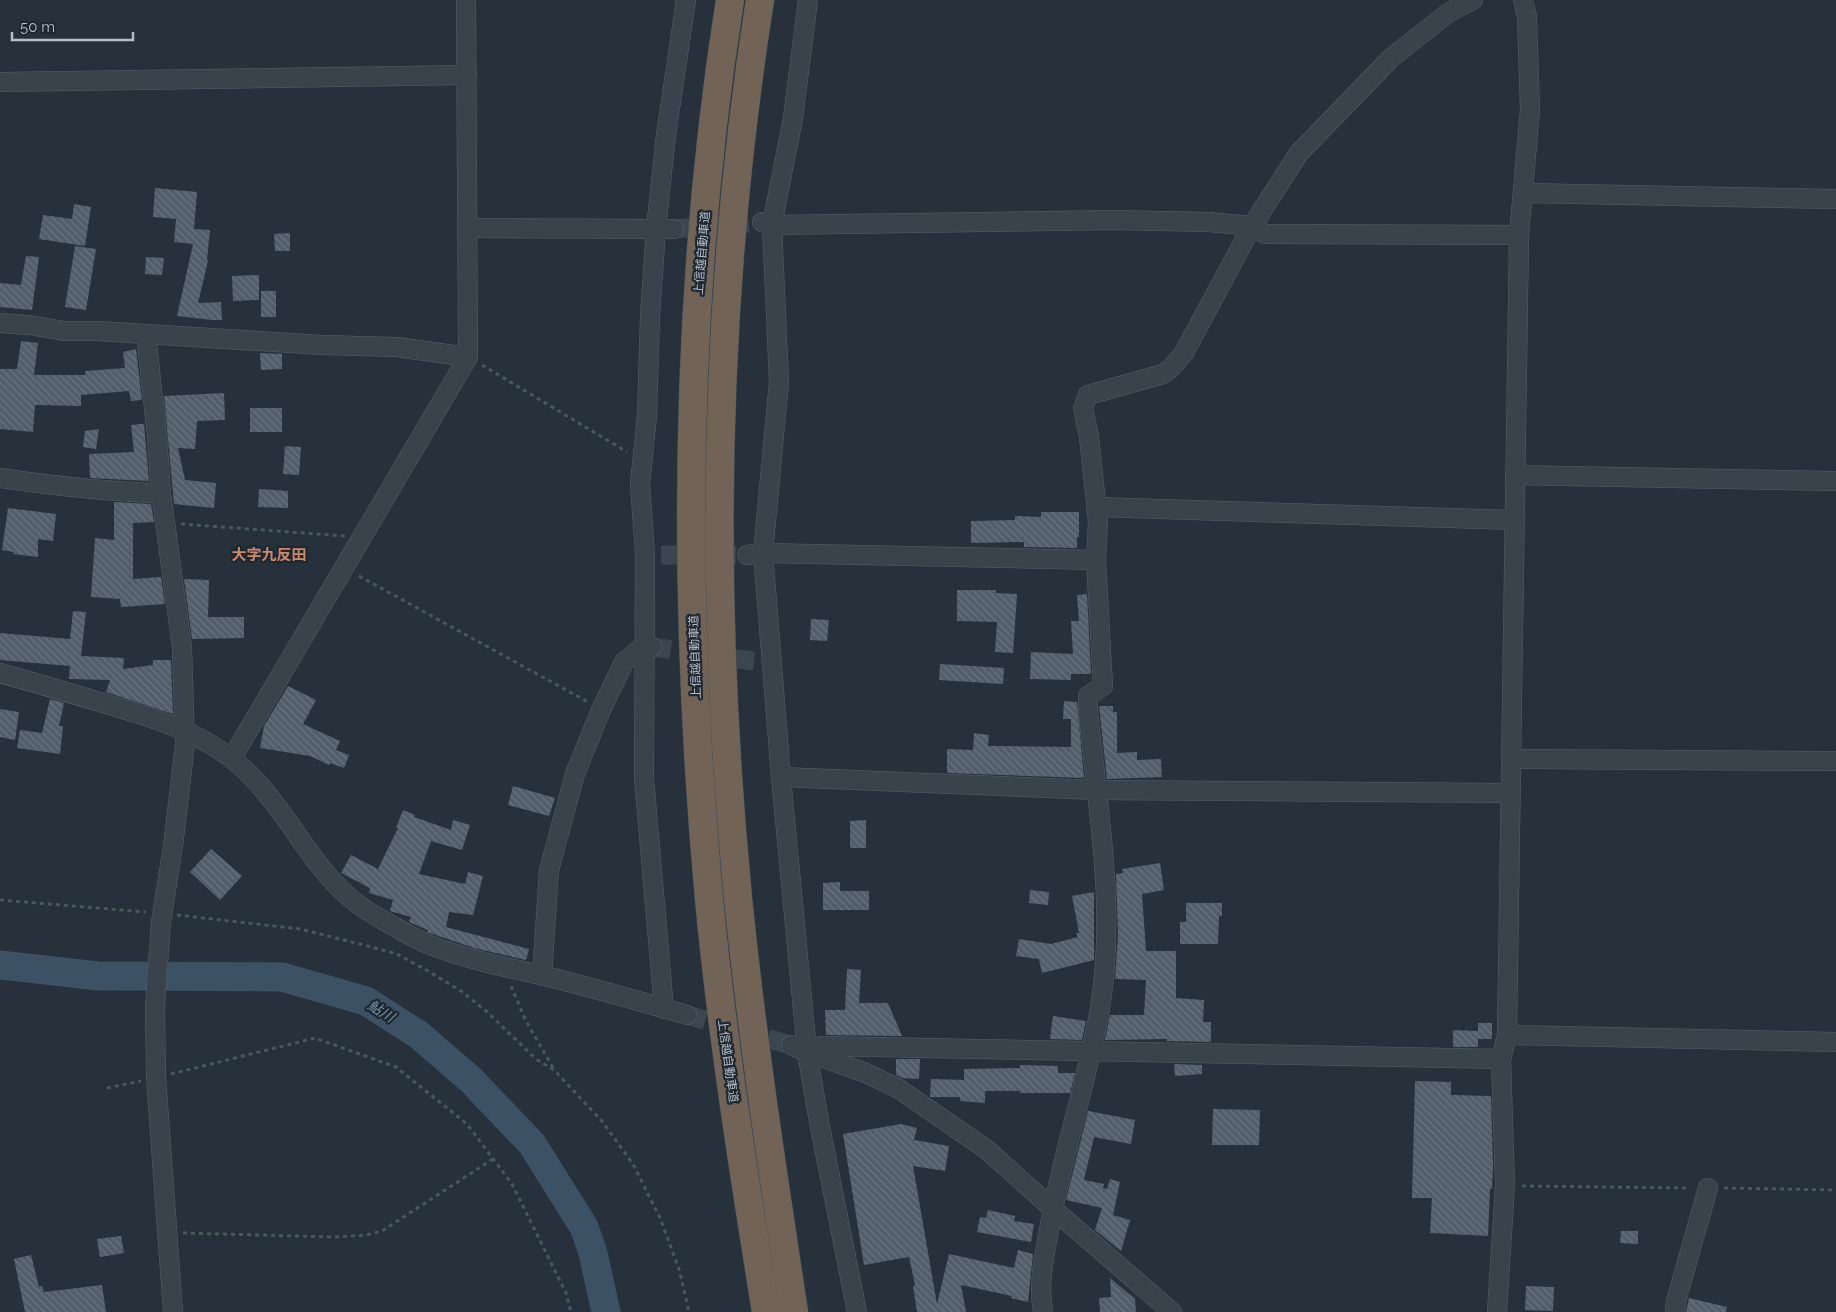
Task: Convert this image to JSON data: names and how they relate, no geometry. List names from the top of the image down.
{
  "streets": {
    "highway": ["上信越自動車道"]
  },
  "districts": ["大字九反田"],
  "water": ["鮎川"],
  "scale_bar": "50 m"
}
